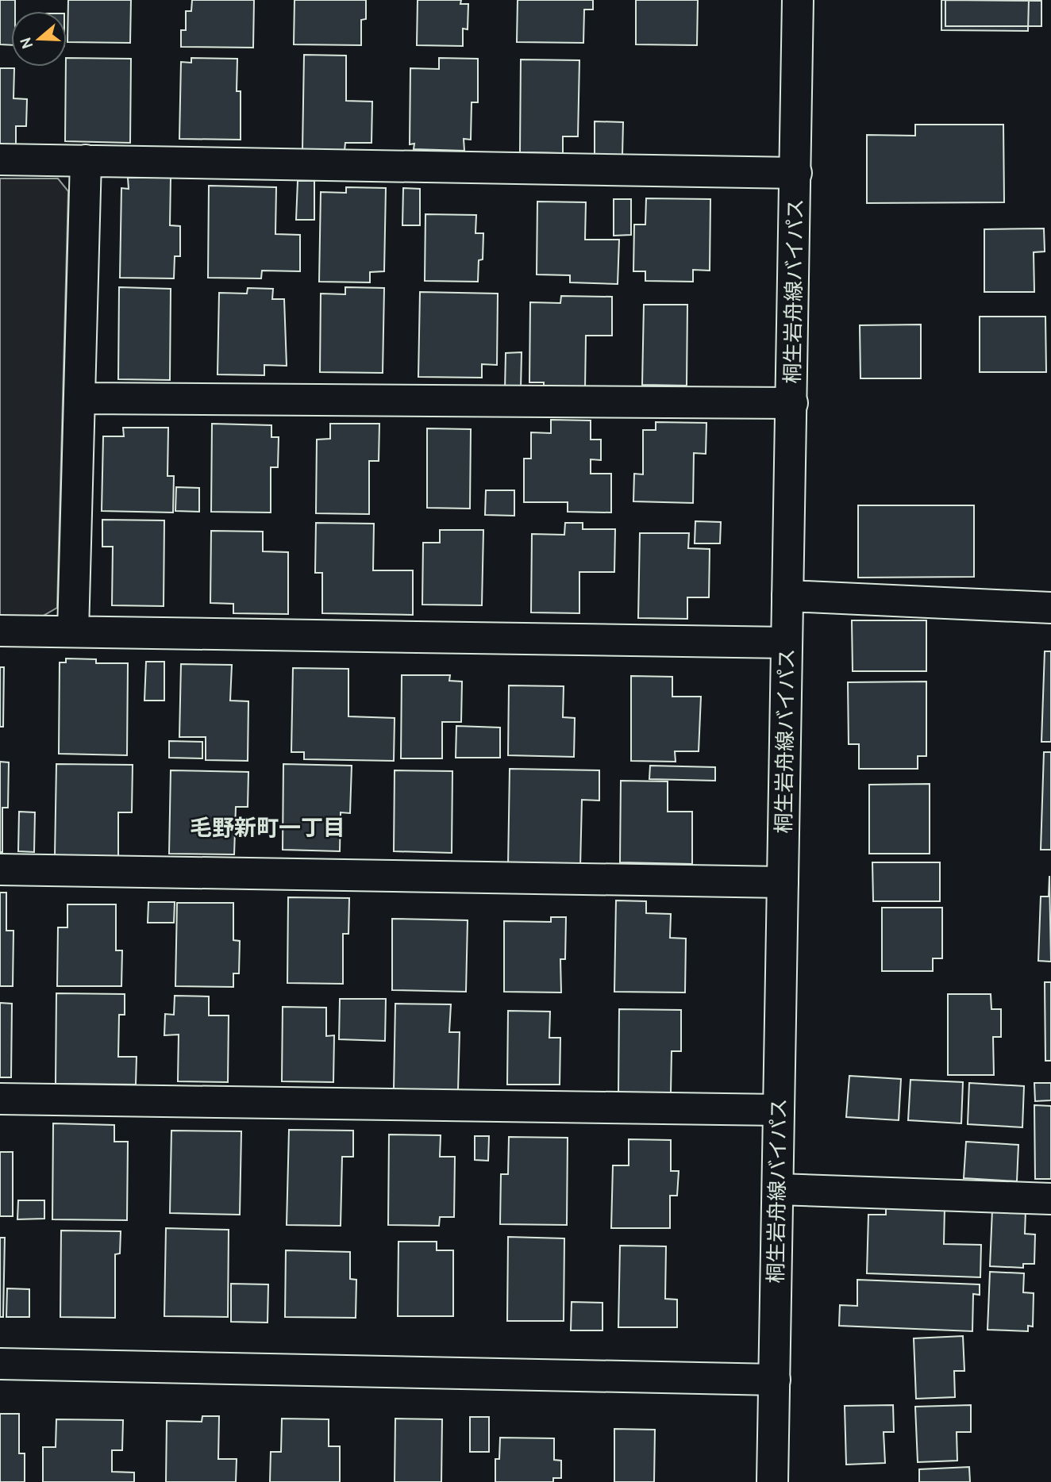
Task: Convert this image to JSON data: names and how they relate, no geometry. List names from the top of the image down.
{
  "streets": {
    "street": ["桐生岩舟線バイパス"]
  },
  "districts": ["毛野新町一丁目"],
  "north": "left"
}
